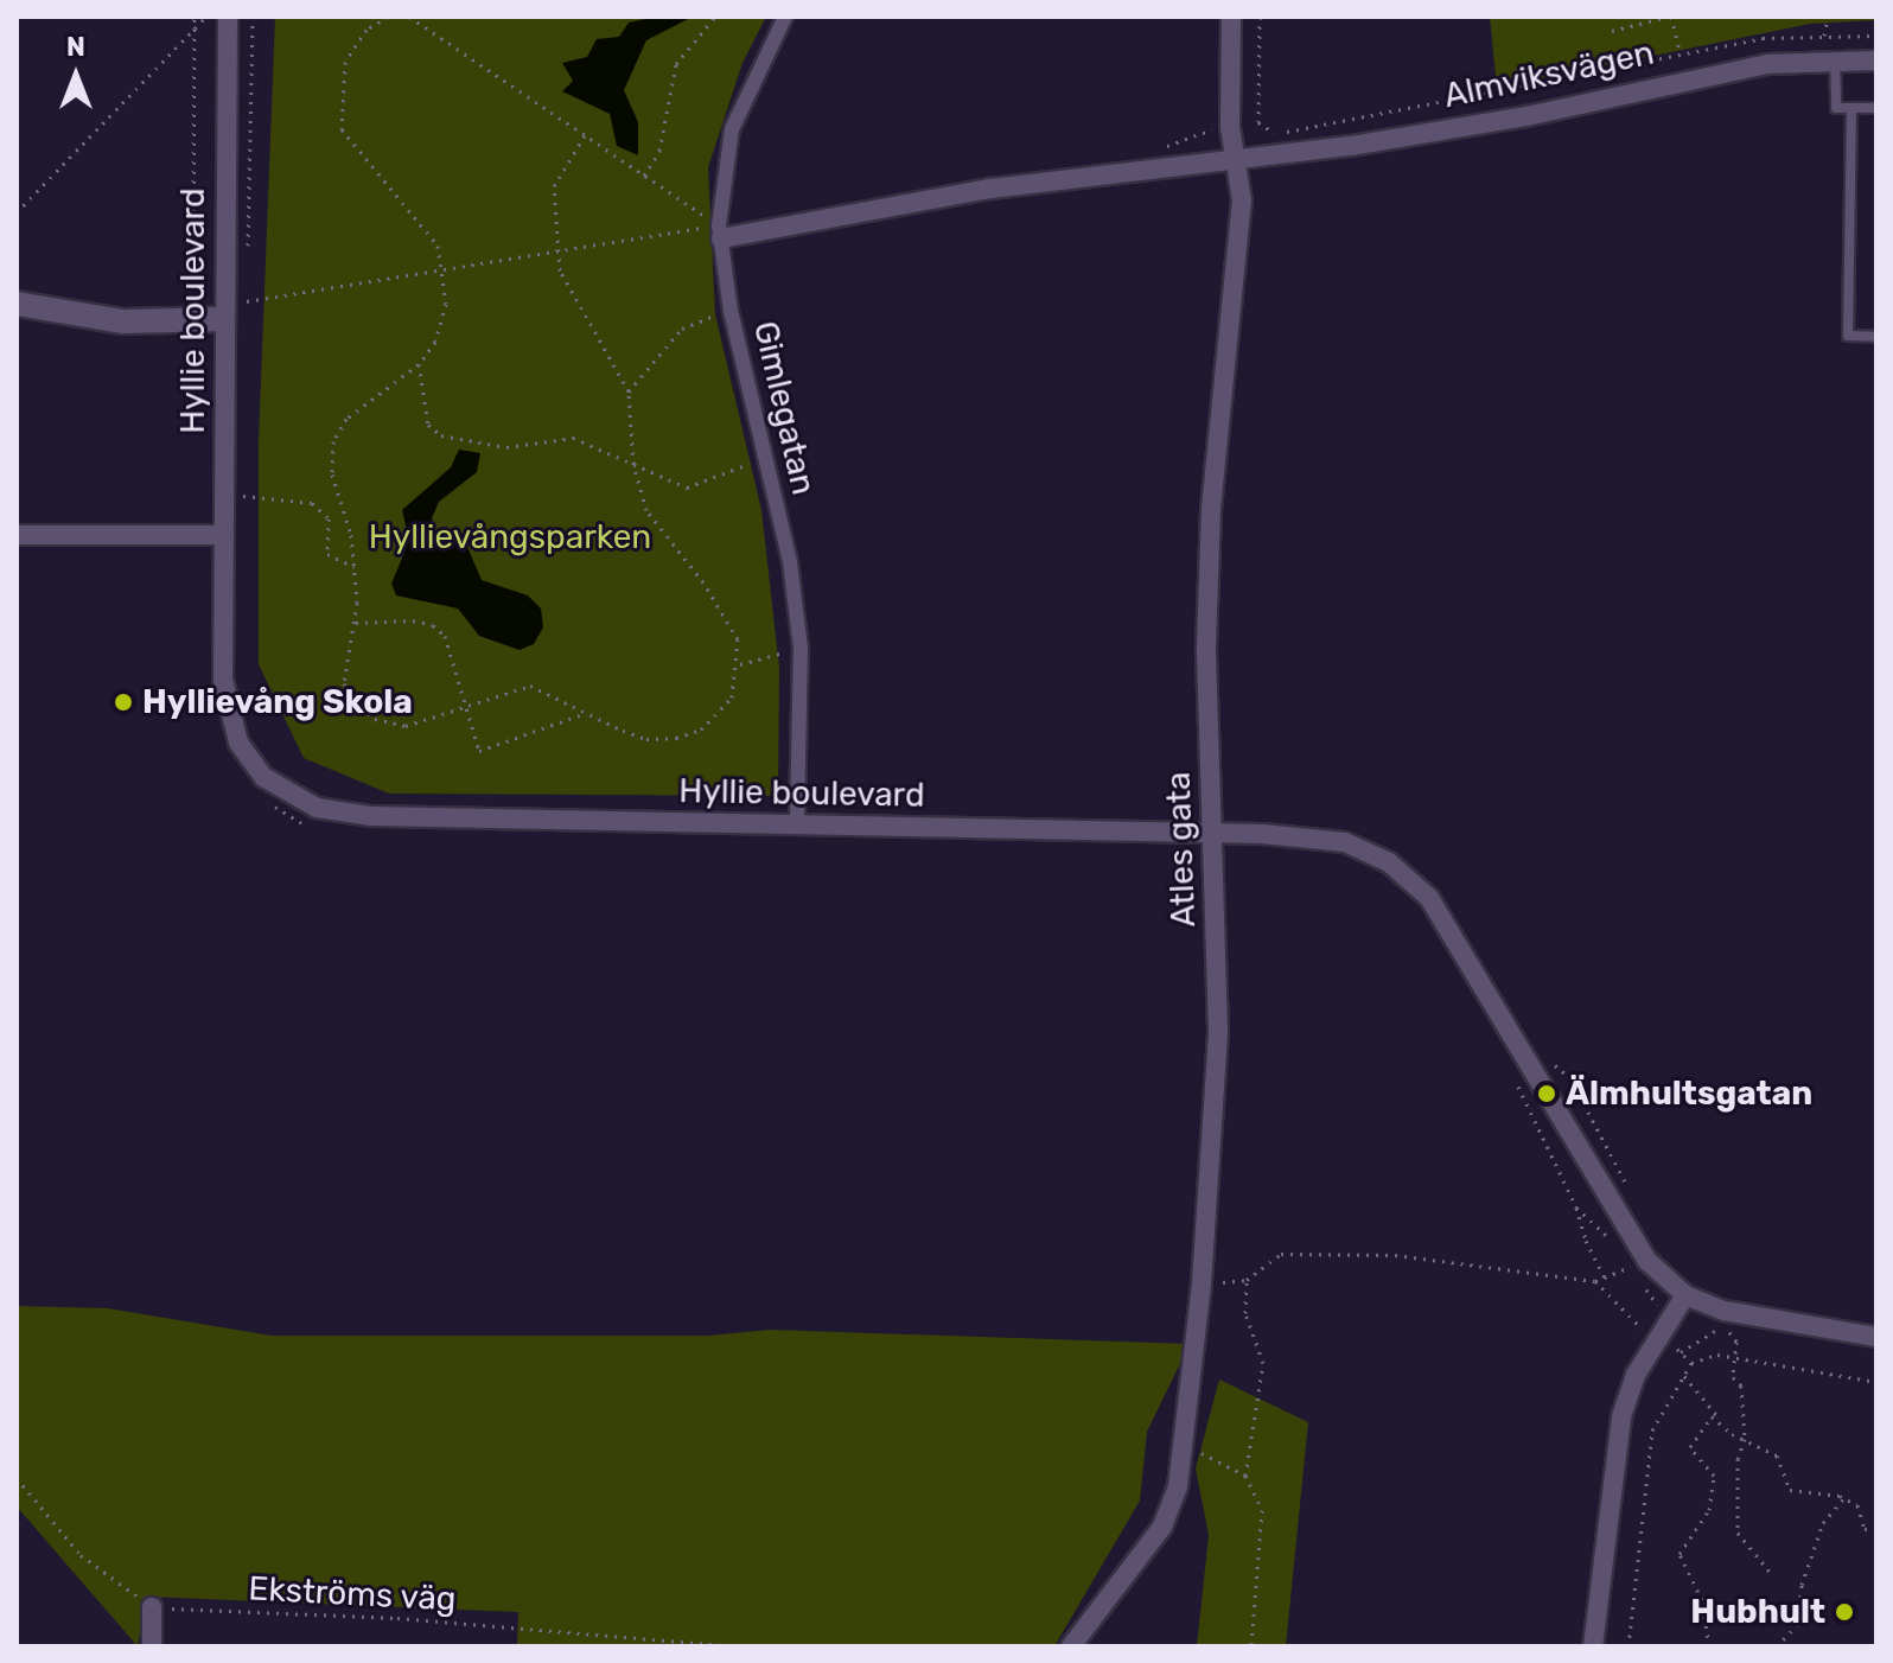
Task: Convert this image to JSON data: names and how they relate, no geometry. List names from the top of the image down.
{
  "streets": {
    "street": [
      "Almviksvägen",
      "Hyllie boulevard",
      "Gimlegatan",
      "Atles gata"
    ],
    "path": ["Ekströms väg"]
  },
  "crossings": [
    ["Almviksvägen", "Gimlegatan"],
    ["Almviksvägen", "Atles gata"],
    ["Hyllie boulevard", "Gimlegatan"],
    ["Hyllie boulevard", "Atles gata"]
  ],
  "parks": ["Hyllievångsparken"],
  "places": ["Hyllievång Skola", "Älmhultsgatan", "Hubhult"],
  "north": "top"
}
